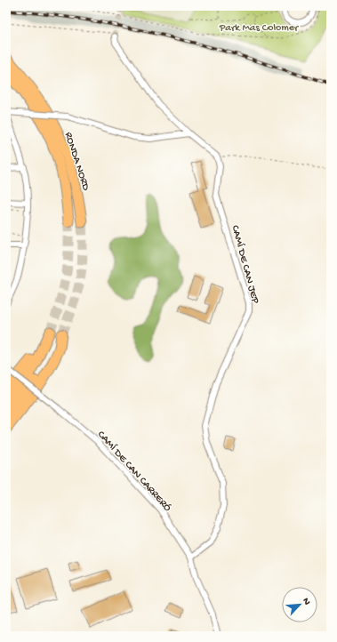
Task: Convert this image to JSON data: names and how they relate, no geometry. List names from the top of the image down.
{
  "streets": {
    "highway": ["RONDA NORD"],
    "street": ["CAMÍ DE CAN JEP", "CAMÍ DE CAN CARRERÓ"]
  },
  "crossings": [
    ["CAMÍ DE CAN JEP", "CAMÍ DE CAN CARRERÓ"]
  ],
  "parks": ["Park Mas Colomer"],
  "north": "top right"
}
